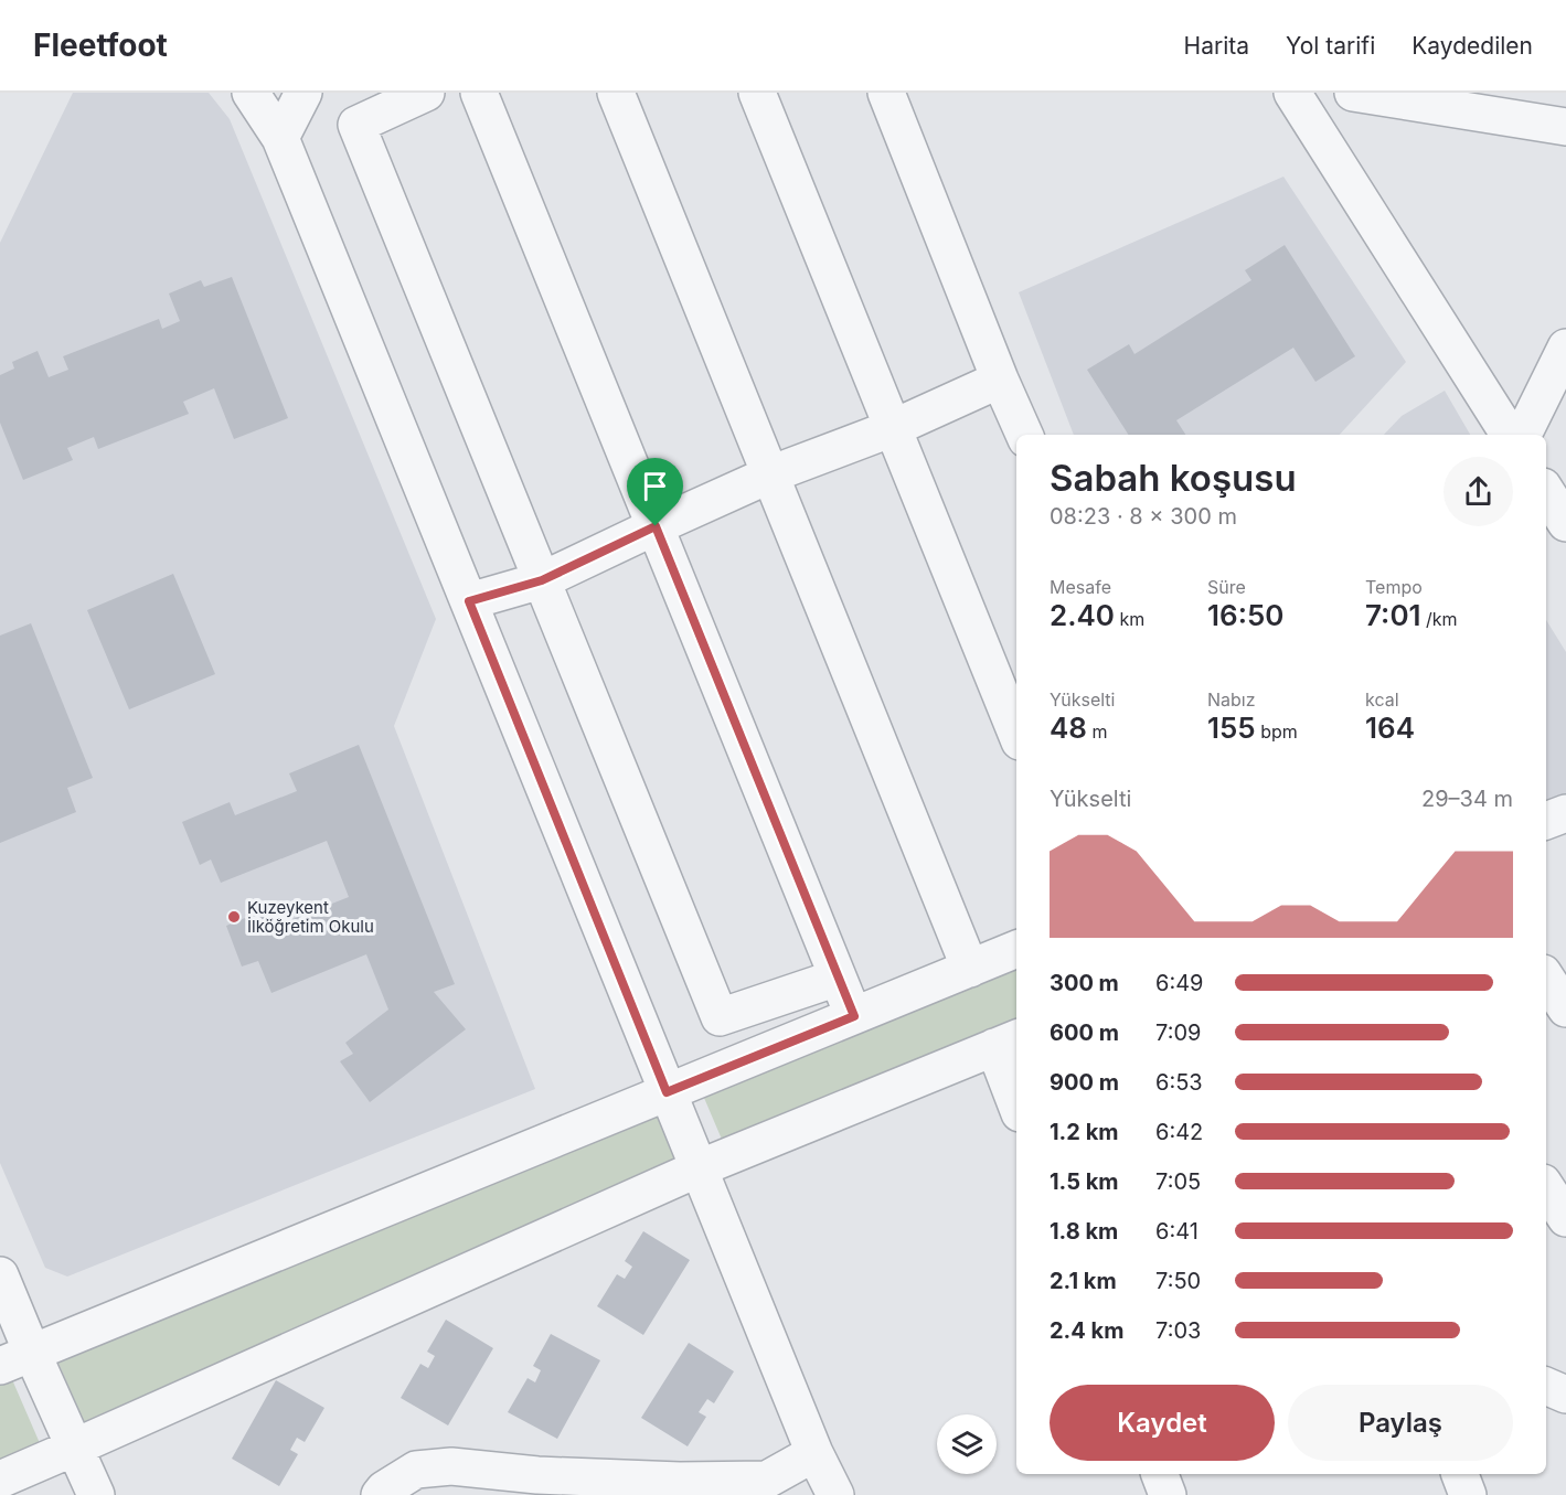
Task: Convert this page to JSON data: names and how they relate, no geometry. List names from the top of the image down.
{
  "places": ["Kuzeykent İlköğretim Okulu"],
  "page": {
    "header": "Fleetfoot",
    "nav": ["Harita", "Yol tarifi", "Kaydedilen"],
    "heading": ["Sabah koşusu", "08:23 · 8 × 300 m"],
    "stats": [
      ["Mesafe", "2.40 km"],
      ["Süre", "16:50"],
      ["Tempo", "7:01 /km"],
      ["Yükselti", "48 m"],
      ["Nabız", "155 bpm"],
      ["kcal", "164"]
    ],
    "chart": ["Yükselti", "29–34 m"],
    "list": [
      {
        "name": "300 m",
        "note": "6:49"
      },
      {
        "name": "600 m",
        "note": "7:09"
      },
      {
        "name": "900 m",
        "note": "6:53"
      },
      {
        "name": "1.2 km",
        "note": "6:42"
      },
      {
        "name": "1.5 km",
        "note": "7:05"
      },
      {
        "name": "1.8 km",
        "note": "6:41"
      },
      {
        "name": "2.1 km",
        "note": "7:50"
      },
      {
        "name": "2.4 km",
        "note": "7:03"
      }
    ],
    "buttons": ["Kaydet", "Paylaş"]
  }
}
